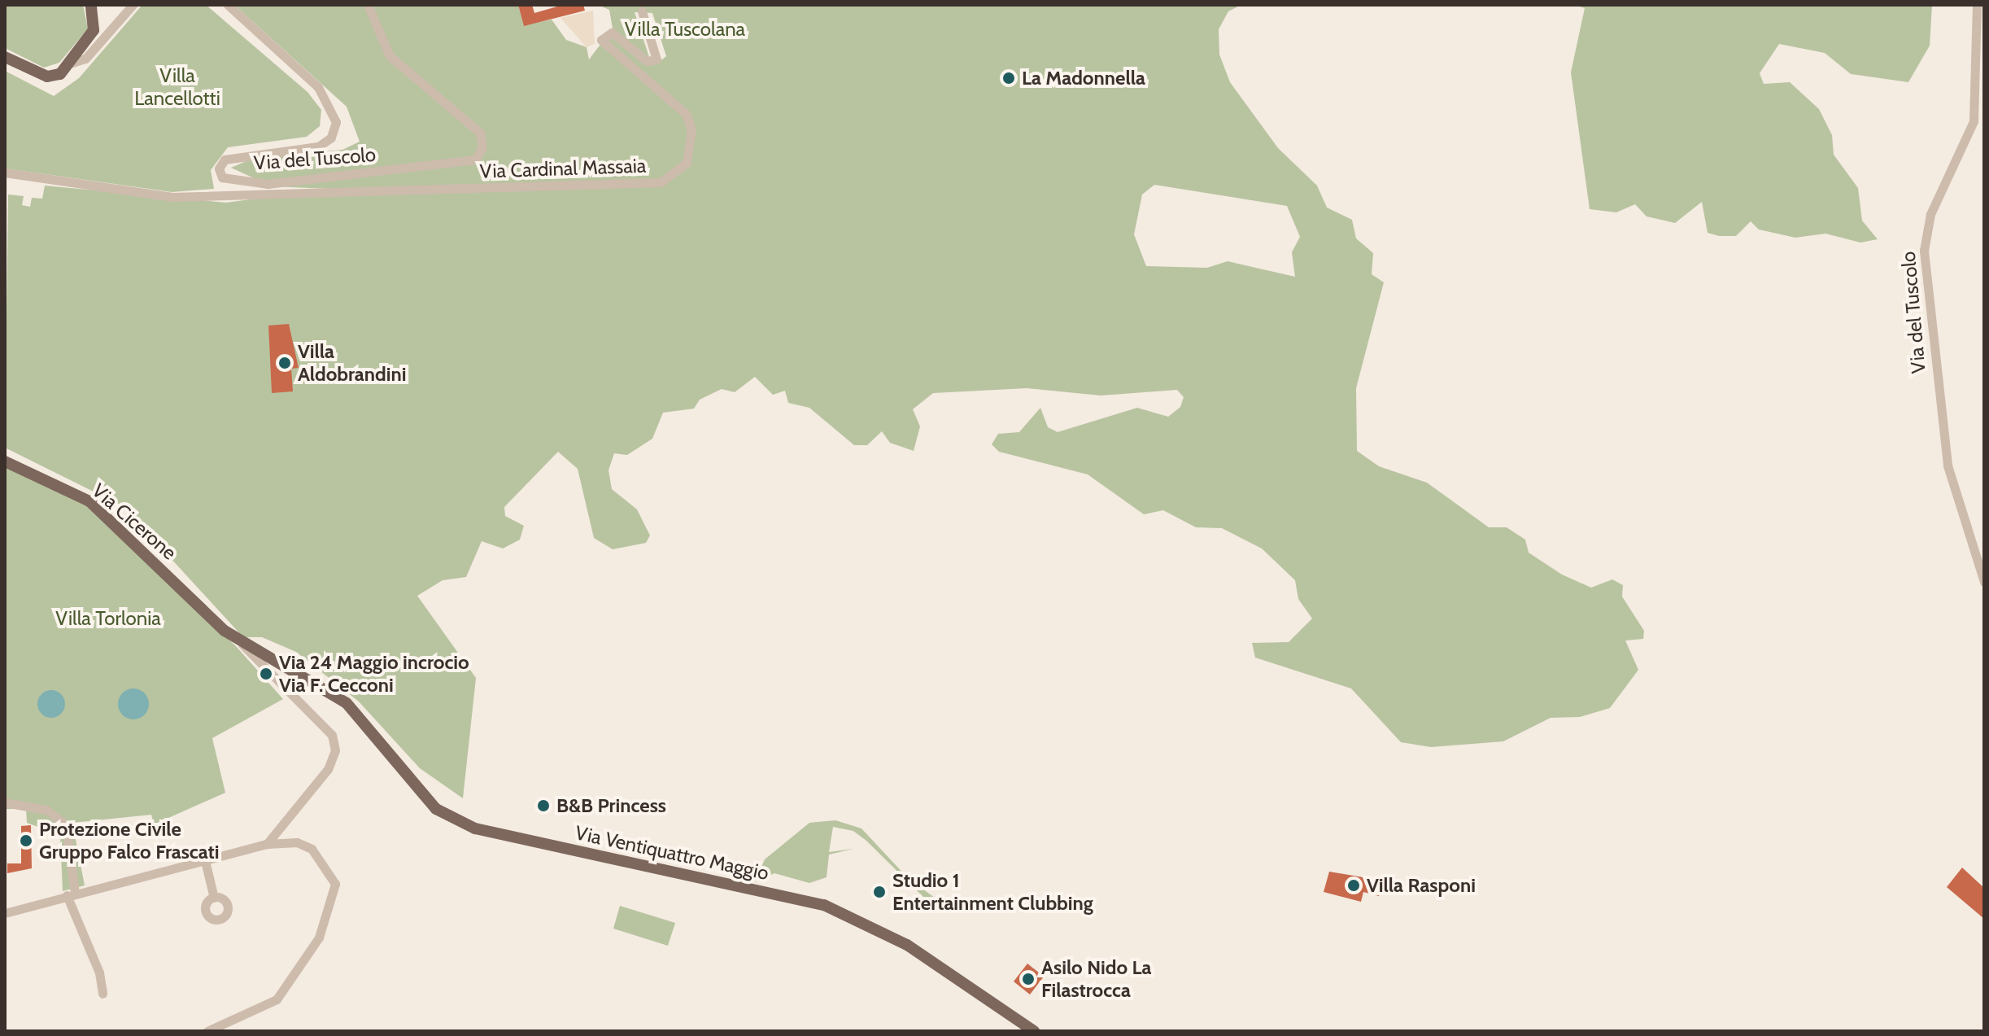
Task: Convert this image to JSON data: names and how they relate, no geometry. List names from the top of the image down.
{
  "streets": {
    "main road": ["Via Cicerone", "Via Ventiquattro Maggio"],
    "street": ["Via del Tuscolo", "Via Cardinal Massaia"]
  },
  "crossings": [
    ["Via Cicerone", "Via Ventiquattro Maggio"]
  ],
  "parks": ["Villa Tuscolana", "Villa Lancellotti", "Villa Torlonia"],
  "places": [
    "La Madonnella",
    "Villa Aldobrandini",
    "Via 24 Maggio incrocio Via F. Cecconi",
    "B&B Princess",
    "Protezione Civile Gruppo Falco Frascati",
    "Villa Rasponi",
    "Studio 1 Entertainment Clubbing",
    "Asilo Nido La Filastrocca"
  ]
}
